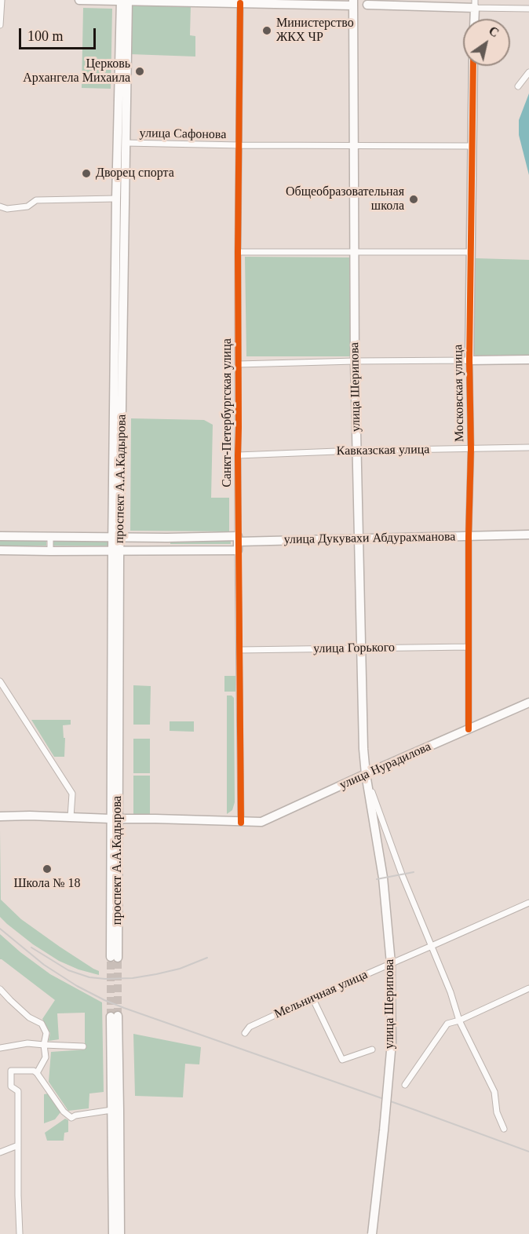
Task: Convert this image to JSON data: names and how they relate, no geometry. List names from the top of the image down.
{
  "streets": {
    "main road": [
      "улица Шерипова",
      "Московская улица",
      "проспект А.А.Кадырова",
      "улица Дукувахи Абдурахманова",
      "улица Нурадилова"
    ],
    "street": [
      "улица Сафонова",
      "Санкт-Петербургская улица",
      "Кавказская улица",
      "улица Горького",
      "Мельничная улица"
    ]
  },
  "crossings": [
    ["улица Сафонова", "улица Шерипова"],
    ["улица Сафонова", "Московская улица"],
    ["улица Сафонова", "Санкт-Петербургская улица"],
    ["улица Сафонова", "проспект А.А.Кадырова"],
    ["улица Шерипова", "Кавказская улица"],
    ["улица Шерипова", "улица Дукувахи Абдурахманова"],
    ["улица Шерипова", "улица Горького"],
    ["улица Шерипова", "улица Нурадилова"],
    ["улица Шерипова", "Мельничная улица"],
    ["Московская улица", "Кавказская улица"],
    ["Московская улица", "улица Дукувахи Абдурахманова"],
    ["Московская улица", "улица Горького"],
    ["Московская улица", "улица Нурадилова"],
    ["Санкт-Петербургская улица", "Кавказская улица"],
    ["Санкт-Петербургская улица", "улица Дукувахи Абдурахманова"],
    ["Санкт-Петербургская улица", "улица Горького"],
    ["Санкт-Петербургская улица", "улица Нурадилова"],
    ["проспект А.А.Кадырова", "улица Дукувахи Абдурахманова"],
    ["проспект А.А.Кадырова", "улица Нурадилова"]
  ],
  "places": [
    "Министерство ЖКХ ЧР",
    "Церковь Архангела Михаила",
    "Дворец спорта",
    "Общеобразовательная школа",
    "Школа № 18"
  ],
  "scale_bar": "100 m",
  "north": "top right"
}
